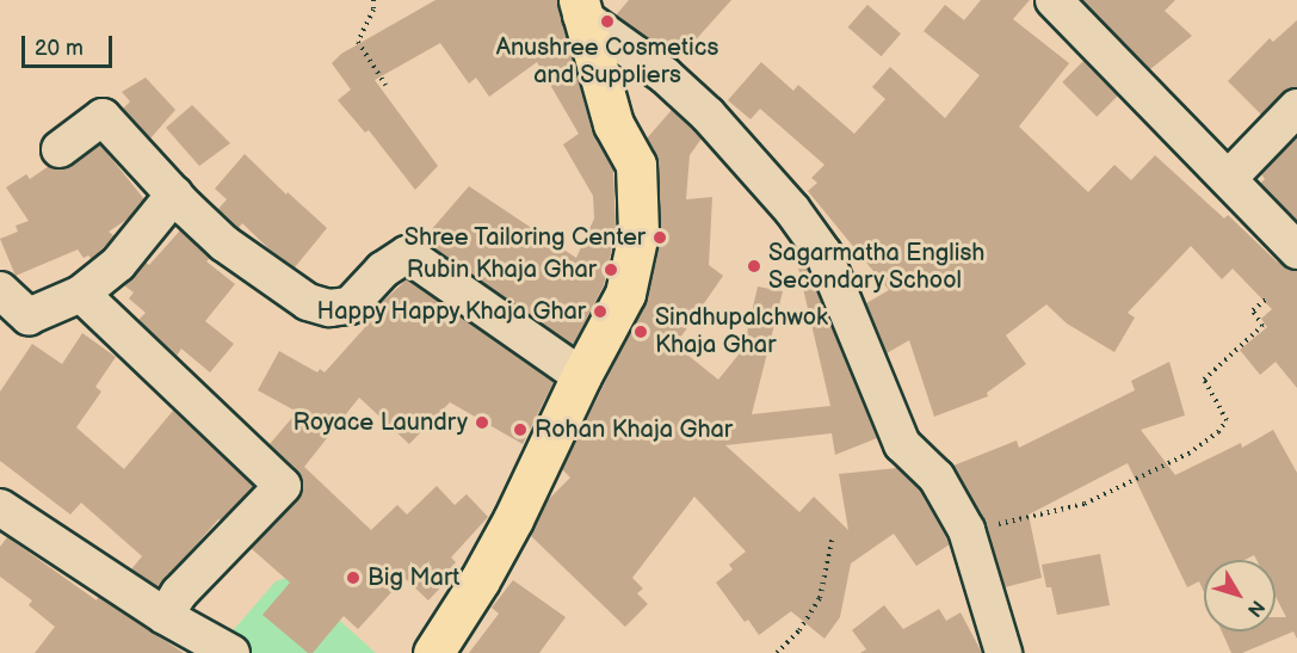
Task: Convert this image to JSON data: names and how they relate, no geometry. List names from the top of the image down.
{
  "places": [
    "Anushree Cosmetics and Suppliers",
    "Shree Tailoring Center",
    "Sagarmatha English Secondary School",
    "Rubin Khaja Ghar",
    "Happy Happy Khaja Ghar",
    "Sindhupalchwok Khaja Ghar",
    "Royace Laundry",
    "Rohan Khaja Ghar",
    "Big Mart"
  ],
  "scale_bar": "20 m",
  "north": "bottom right"
}
